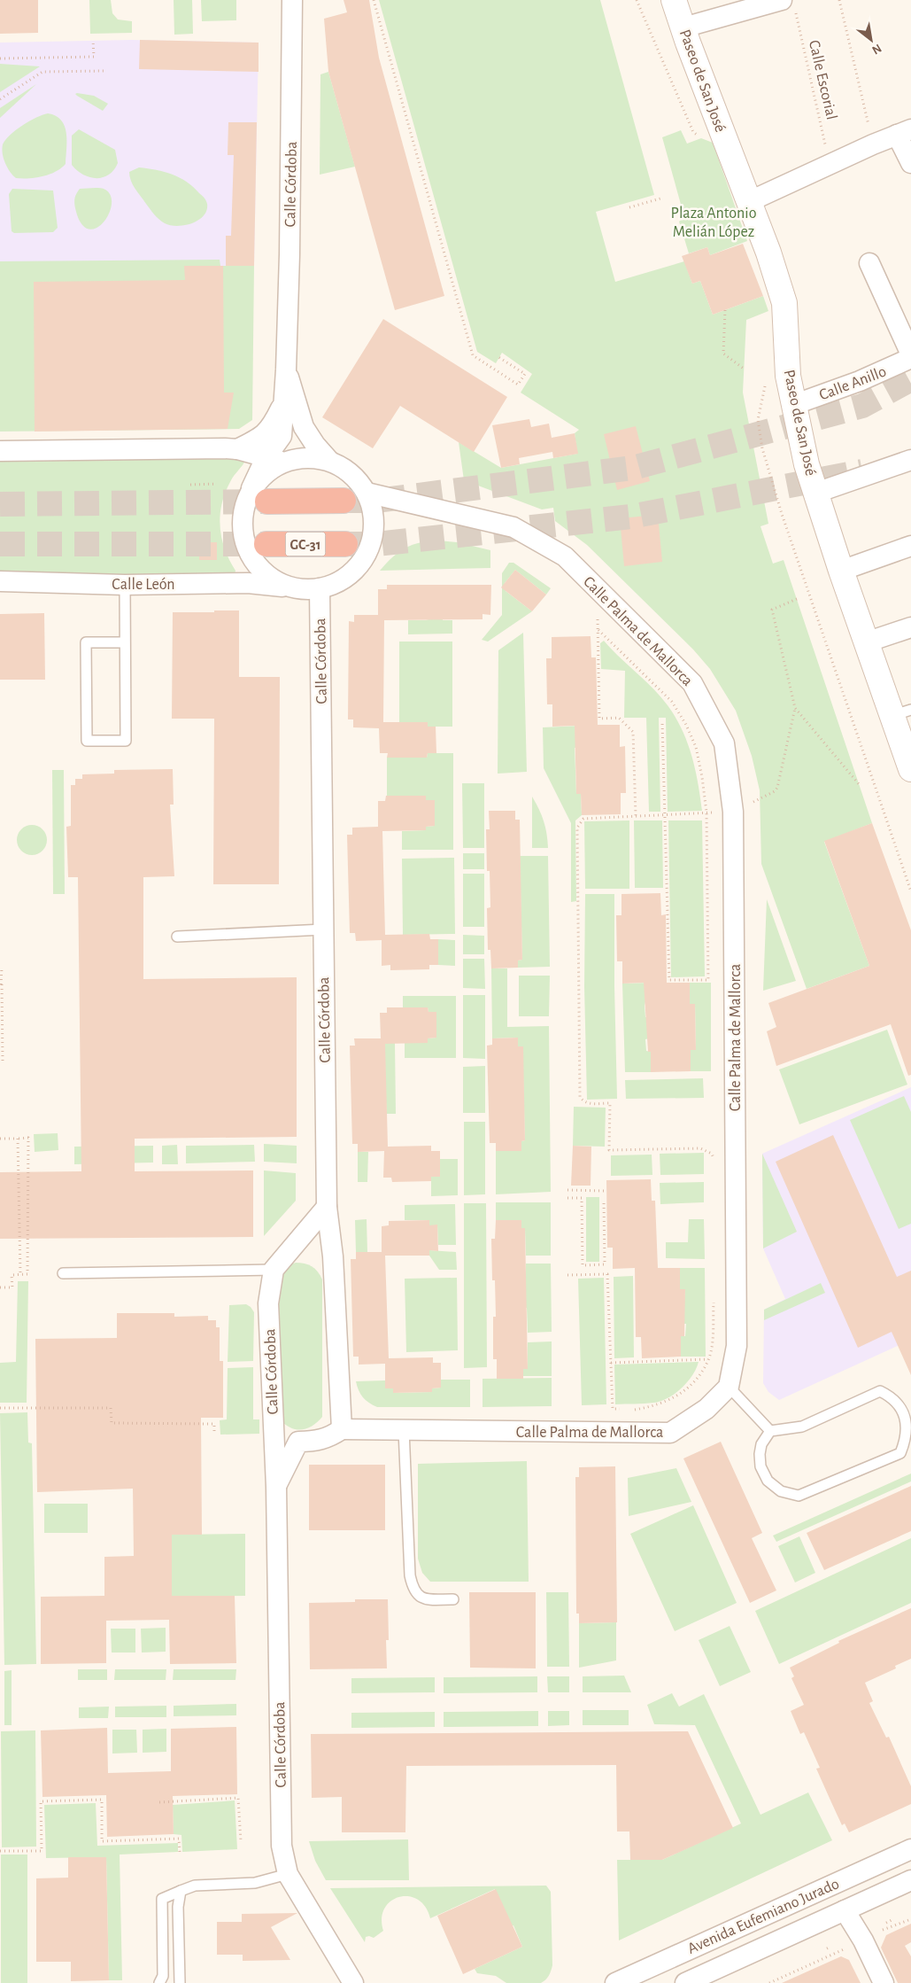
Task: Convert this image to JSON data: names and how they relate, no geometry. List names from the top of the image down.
{
  "streets": {
    "highway": ["GC-31"],
    "street": [
      "Paseo de San José",
      "Calle Córdoba",
      "Calle Anillo",
      "Calle León",
      "Calle Palma de Mallorca",
      "Avenida Eufemiano Jurado"
    ],
    "path": ["Calle Escorial"]
  },
  "crossings": [
    ["Paseo de San José", "Calle Anillo"],
    ["Calle Córdoba", "Calle León"],
    ["Calle Córdoba", "Calle Palma de Mallorca"],
    ["Calle León", "Calle Palma de Mallorca"]
  ],
  "parks": ["Plaza Antonio Melián López"],
  "north": "bottom right"
}
